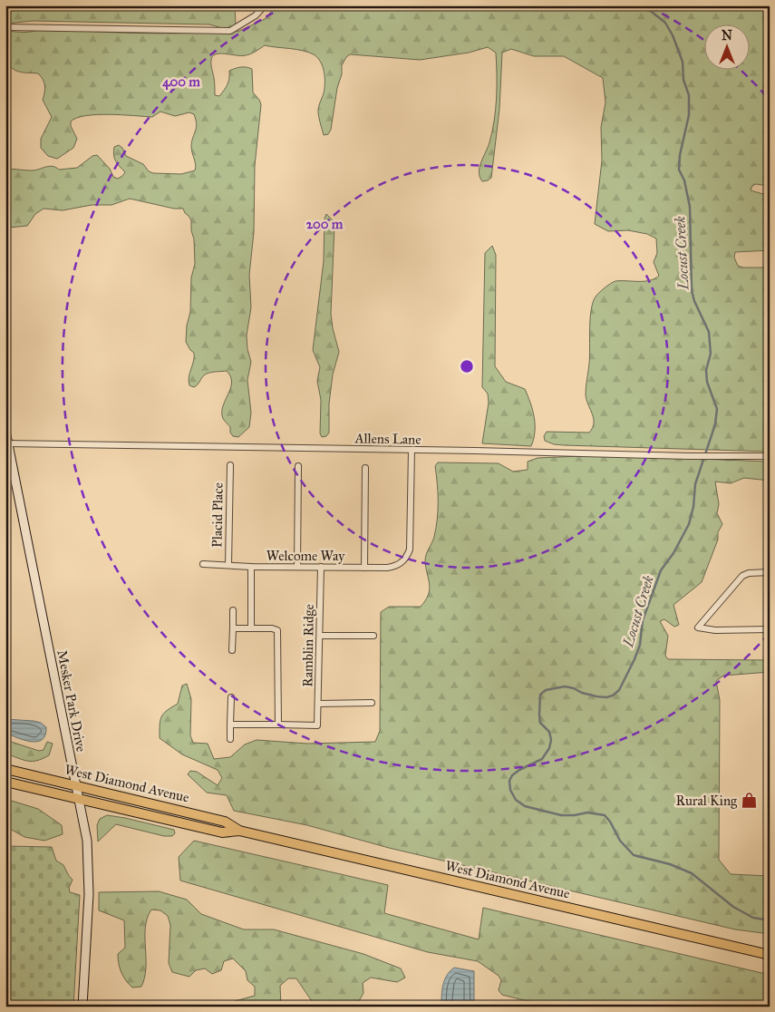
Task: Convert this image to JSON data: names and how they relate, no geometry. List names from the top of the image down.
{
  "streets": {
    "main road": ["West Diamond Avenue"],
    "street": [
      "Allens Lane",
      "Placid Place",
      "Welcome Way",
      "Ramblin Ridge",
      "Mesker Park Drive"
    ]
  },
  "crossings": [
    ["Allens Lane", "Welcome Way"],
    ["Allens Lane", "Mesker Park Drive"],
    ["Placid Place", "Welcome Way"],
    ["Welcome Way", "Ramblin Ridge"],
    ["Mesker Park Drive", "West Diamond Avenue"]
  ],
  "water": ["Locust Creek"],
  "places": {
    "shop": ["Rural King"]
  },
  "north": "top",
  "rings": ["400 m", "200 m"]
}
